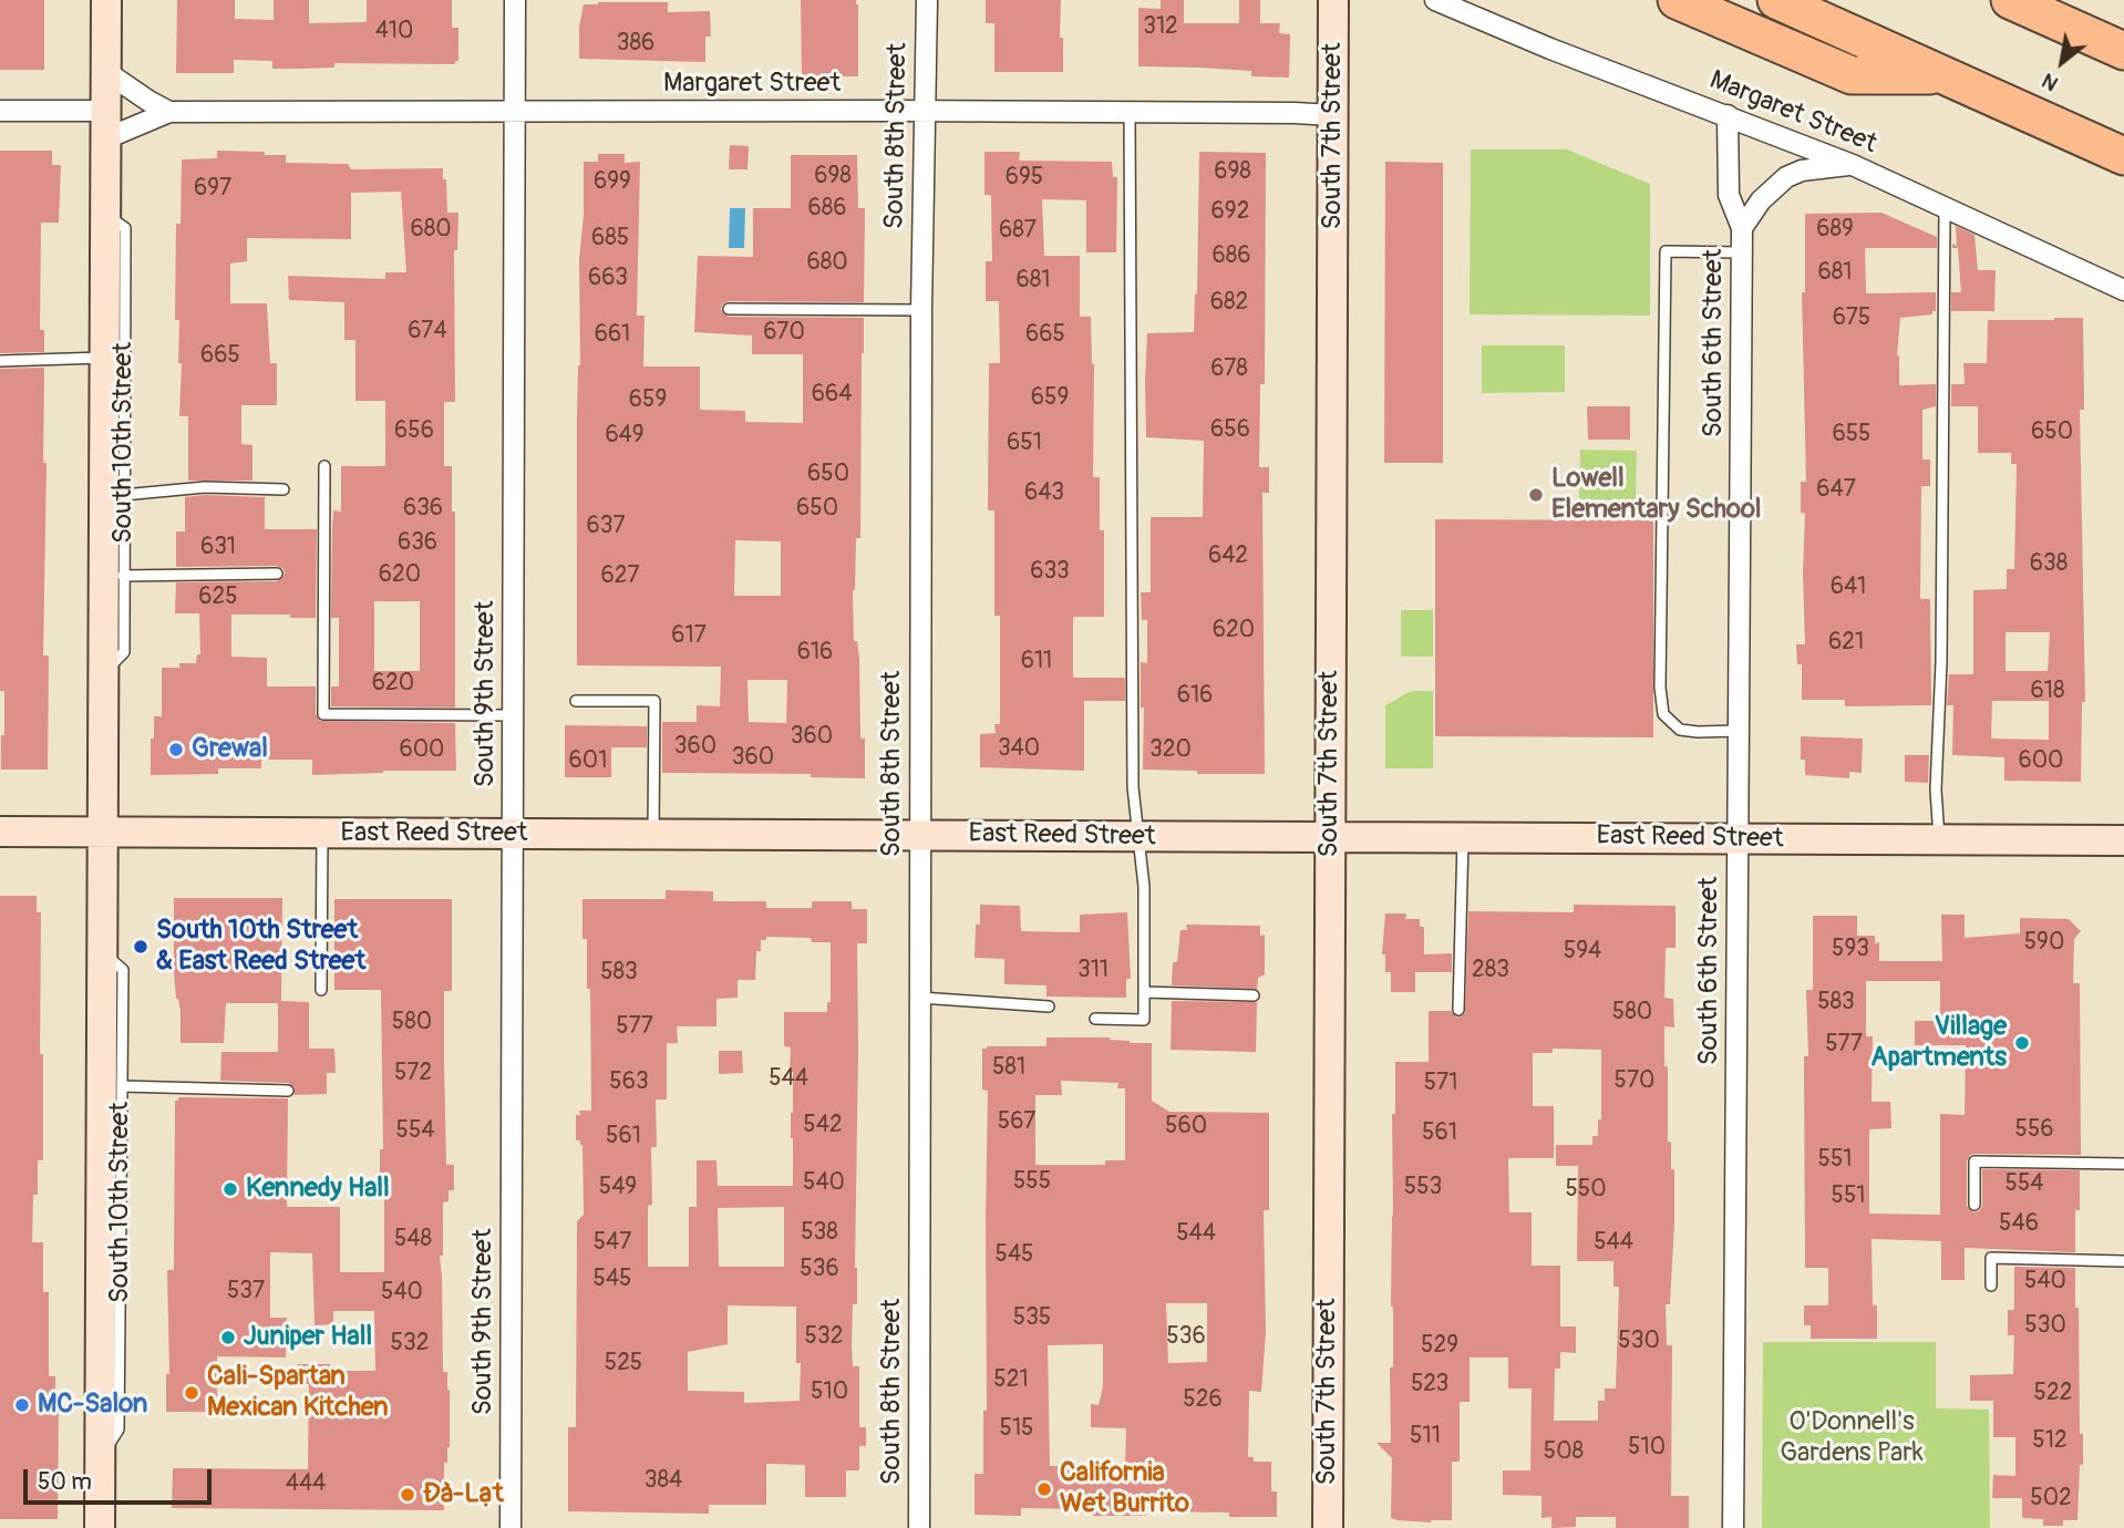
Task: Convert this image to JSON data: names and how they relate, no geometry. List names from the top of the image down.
{
  "streets": {
    "street": [
      "Margaret Street",
      "South 8th Street",
      "South 7th Street",
      "South 6th Street",
      "South 10th Street",
      "South 9th Street",
      "East Reed Street"
    ]
  },
  "crossings": [
    ["Margaret Street", "South 8th Street"],
    ["Margaret Street", "South 7th Street"],
    ["Margaret Street", "South 6th Street"],
    ["Margaret Street", "South 10th Street"],
    ["Margaret Street", "South 9th Street"],
    ["South 8th Street", "East Reed Street"],
    ["South 7th Street", "East Reed Street"],
    ["South 6th Street", "East Reed Street"],
    ["South 10th Street", "East Reed Street"],
    ["South 9th Street", "East Reed Street"]
  ],
  "parks": ["O'Donnell's Gardens Park"],
  "places": [
    "Lowell Elementary School",
    "Grewal",
    "South 10th Street & East Reed Street",
    "Village Apartments",
    "Kennedy Hall",
    "Juniper Hall",
    "Cali-Spartan Mexican Kitchen",
    "MC-Salon",
    "California Wet Burrito",
    "Đà-Lạt"
  ],
  "house_numbers": [
    "312",
    "410",
    "386",
    "698",
    "698",
    "695",
    "699",
    "697",
    "686",
    "692",
    "680",
    "689",
    "687",
    "685",
    "686",
    "680",
    "681",
    "663",
    "681",
    "682",
    "675",
    "674",
    "670",
    "661",
    "665",
    "665",
    "678",
    "664",
    "659",
    "659",
    "656",
    "656",
    "650",
    "655",
    "649",
    "651",
    "650",
    "647",
    "643",
    "636",
    "650",
    "637",
    "636",
    "631",
    "642",
    "638",
    "633",
    "620",
    "627",
    "641",
    "625",
    "620",
    "617",
    "621",
    "616",
    "611",
    "620",
    "618",
    "616",
    "360",
    "360",
    "340",
    "600",
    "320",
    "360",
    "601",
    "600",
    "590",
    "593",
    "594",
    "311",
    "283",
    "583",
    "583",
    "580",
    "580",
    "577",
    "577",
    "581",
    "572",
    "544",
    "570",
    "563",
    "571",
    "567",
    "542",
    "560",
    "556",
    "554",
    "561",
    "561",
    "551",
    "555",
    "540",
    "554",
    "549",
    "553",
    "550",
    "551",
    "546",
    "538",
    "544",
    "548",
    "547",
    "544",
    "545",
    "536",
    "545",
    "540",
    "537",
    "540",
    "535",
    "530",
    "532",
    "536",
    "530",
    "532",
    "529",
    "525",
    "521",
    "523",
    "510",
    "522",
    "526",
    "515",
    "511",
    "512",
    "510",
    "508",
    "384",
    "444",
    "502"
  ],
  "scale_bar": "50 m",
  "north": "bottom left"
}
